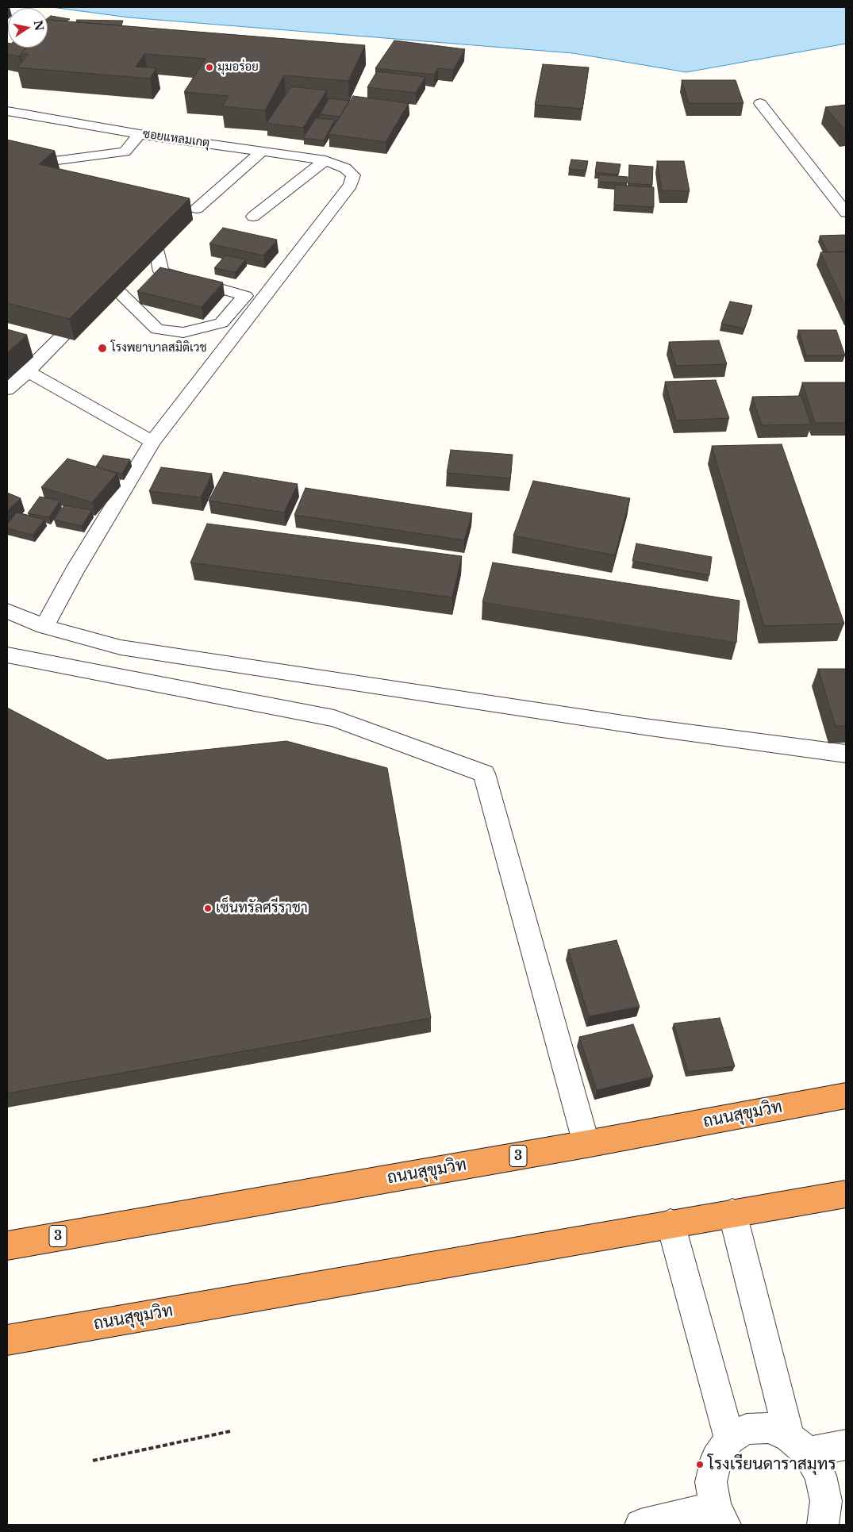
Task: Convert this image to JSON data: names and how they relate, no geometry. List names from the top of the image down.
{
  "streets": {
    "highway": ["ถนนสุขุมวิท", "3"],
    "street": ["ซอยแหลมเกตุ"]
  },
  "places": [
    "มุมอร่อย",
    "โรงพยาบาลสมิติเวช",
    "เซ็นทรัลศรีราชา",
    "โรงเรียนดาราสมุทร"
  ],
  "north": "right"
}
